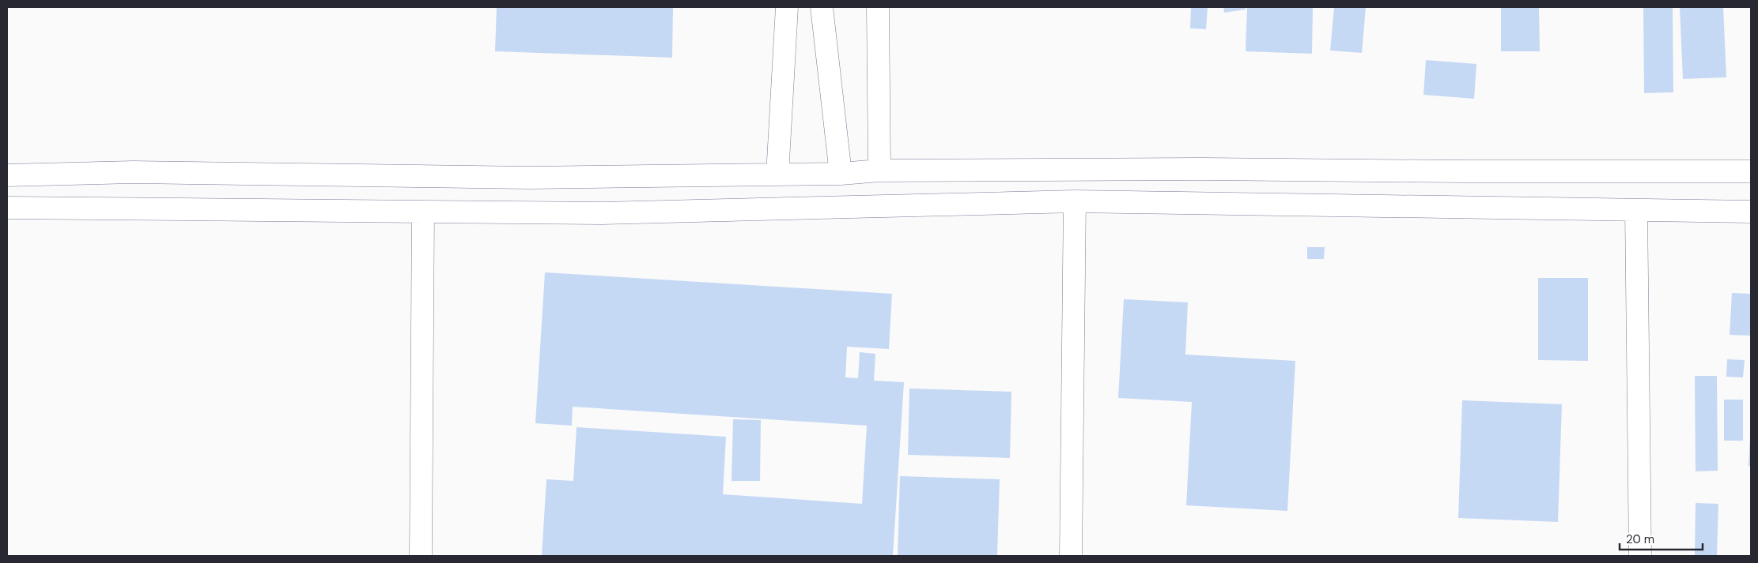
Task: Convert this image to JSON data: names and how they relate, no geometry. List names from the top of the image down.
{
  "scale_bar": "20 m"
}
